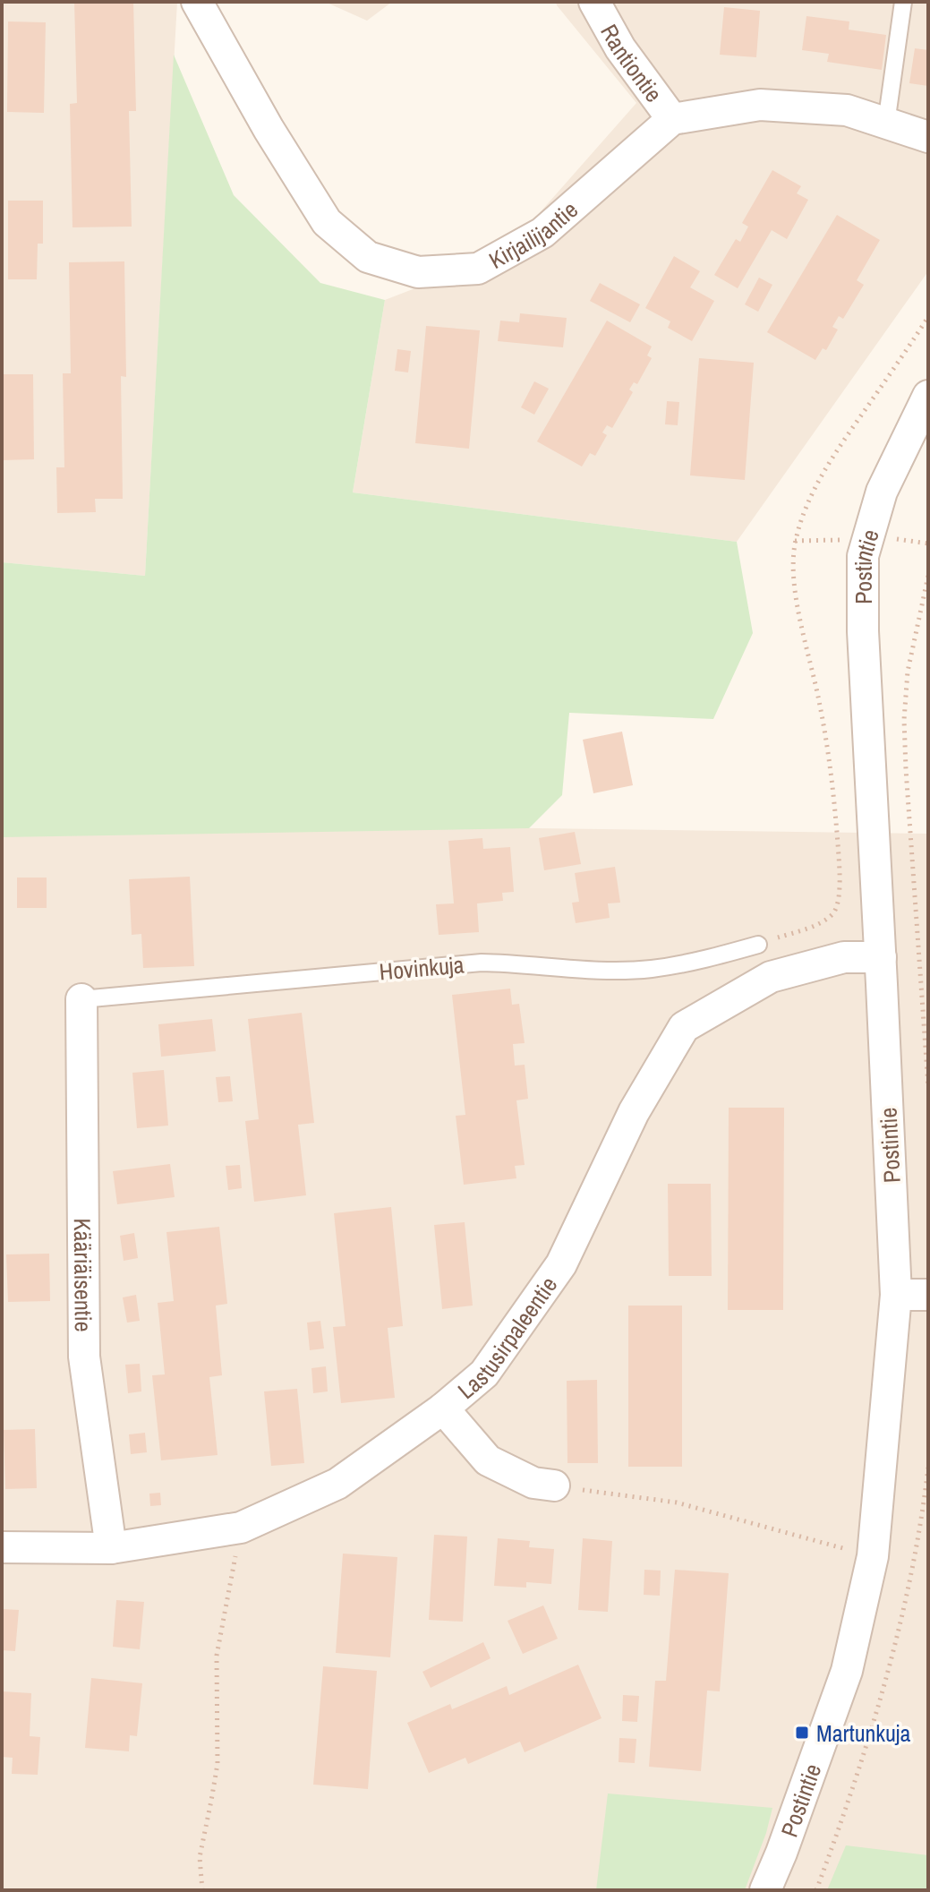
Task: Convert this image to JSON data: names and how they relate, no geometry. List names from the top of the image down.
{
  "streets": {
    "street": [
      "Rantiontie",
      "Kirjailijantie",
      "Postintie",
      "Kääriäisentie",
      "Lastusirpaleentie"
    ],
    "lane": ["Hovinkuja"]
  },
  "crossings": [
    ["Rantiontie", "Kirjailijantie"],
    ["Postintie", "Lastusirpaleentie"],
    ["Hovinkuja", "Kääriäisentie"],
    ["Kääriäisentie", "Lastusirpaleentie"]
  ],
  "places": {
    "transit": ["Martunkuja"]
  }
}
